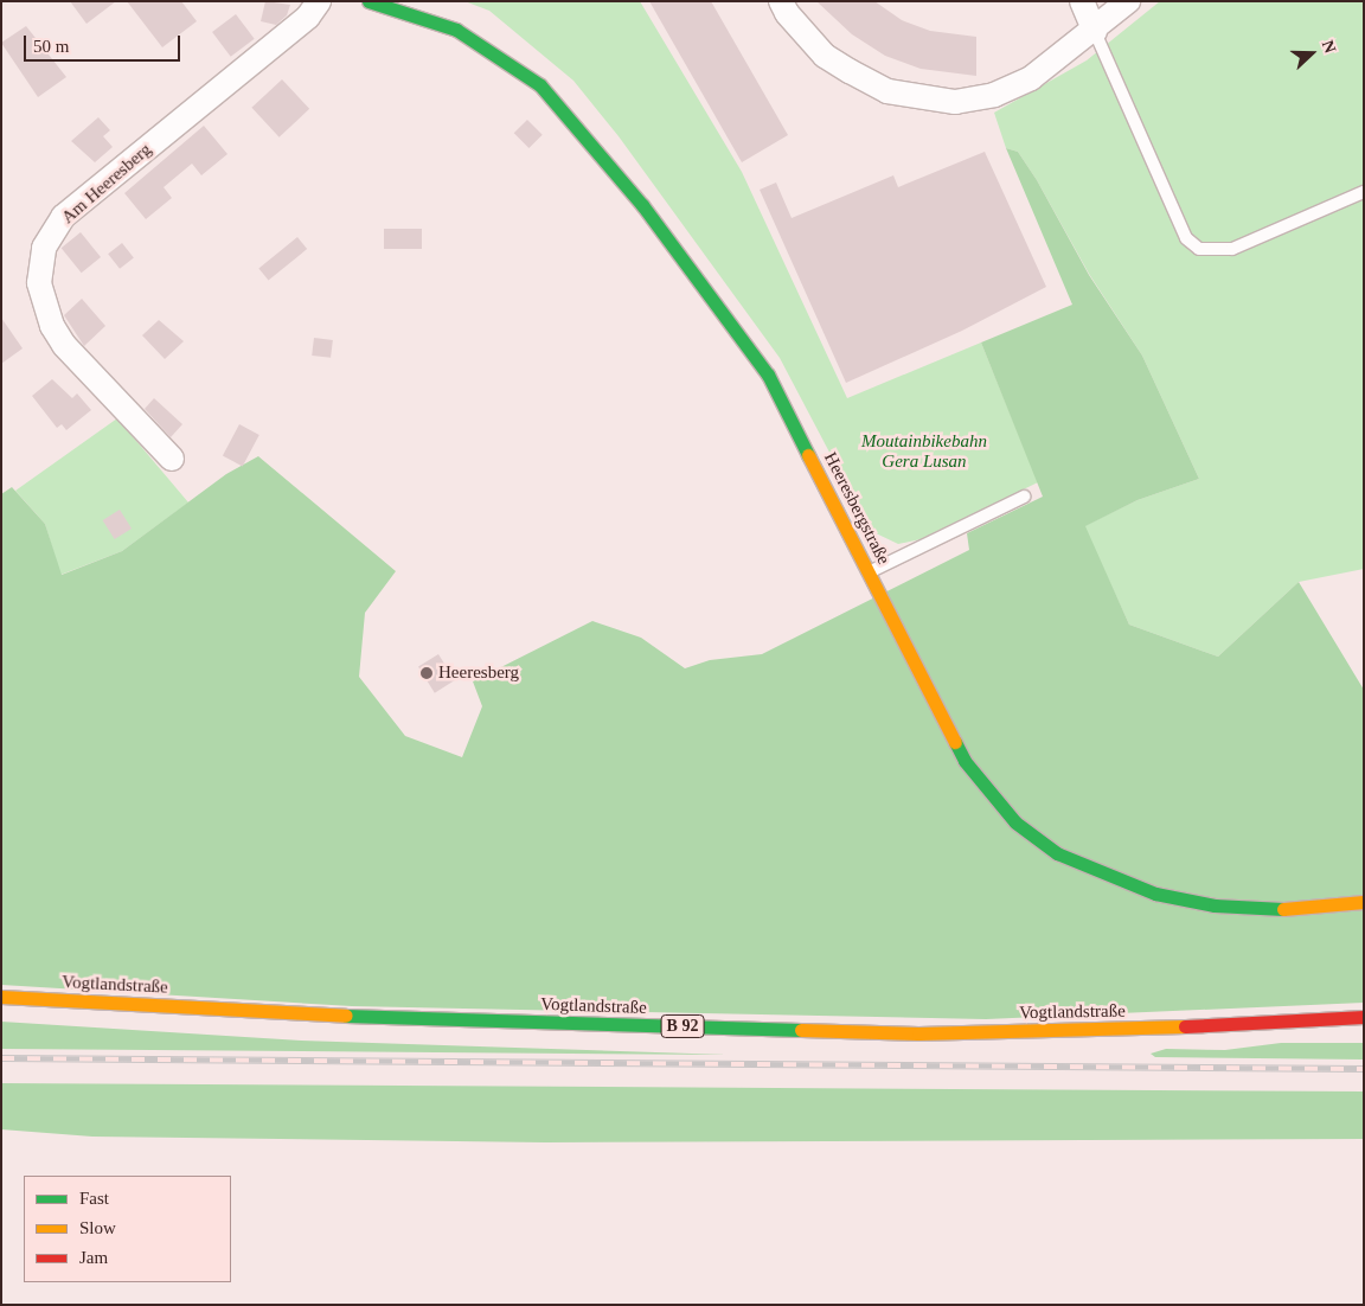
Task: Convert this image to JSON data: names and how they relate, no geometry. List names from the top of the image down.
{
  "streets": {
    "street": [
      "Am Heeresberg",
      "Heeresbergstraße",
      "Vogtlandstraße",
      "B 92"
    ]
  },
  "parks": ["Moutainbikebahn Gera Lusan"],
  "places": ["Heeresberg"],
  "legend": ["Fast", "Slow", "Jam"],
  "scale_bar": "50 m",
  "north": "right"
}
